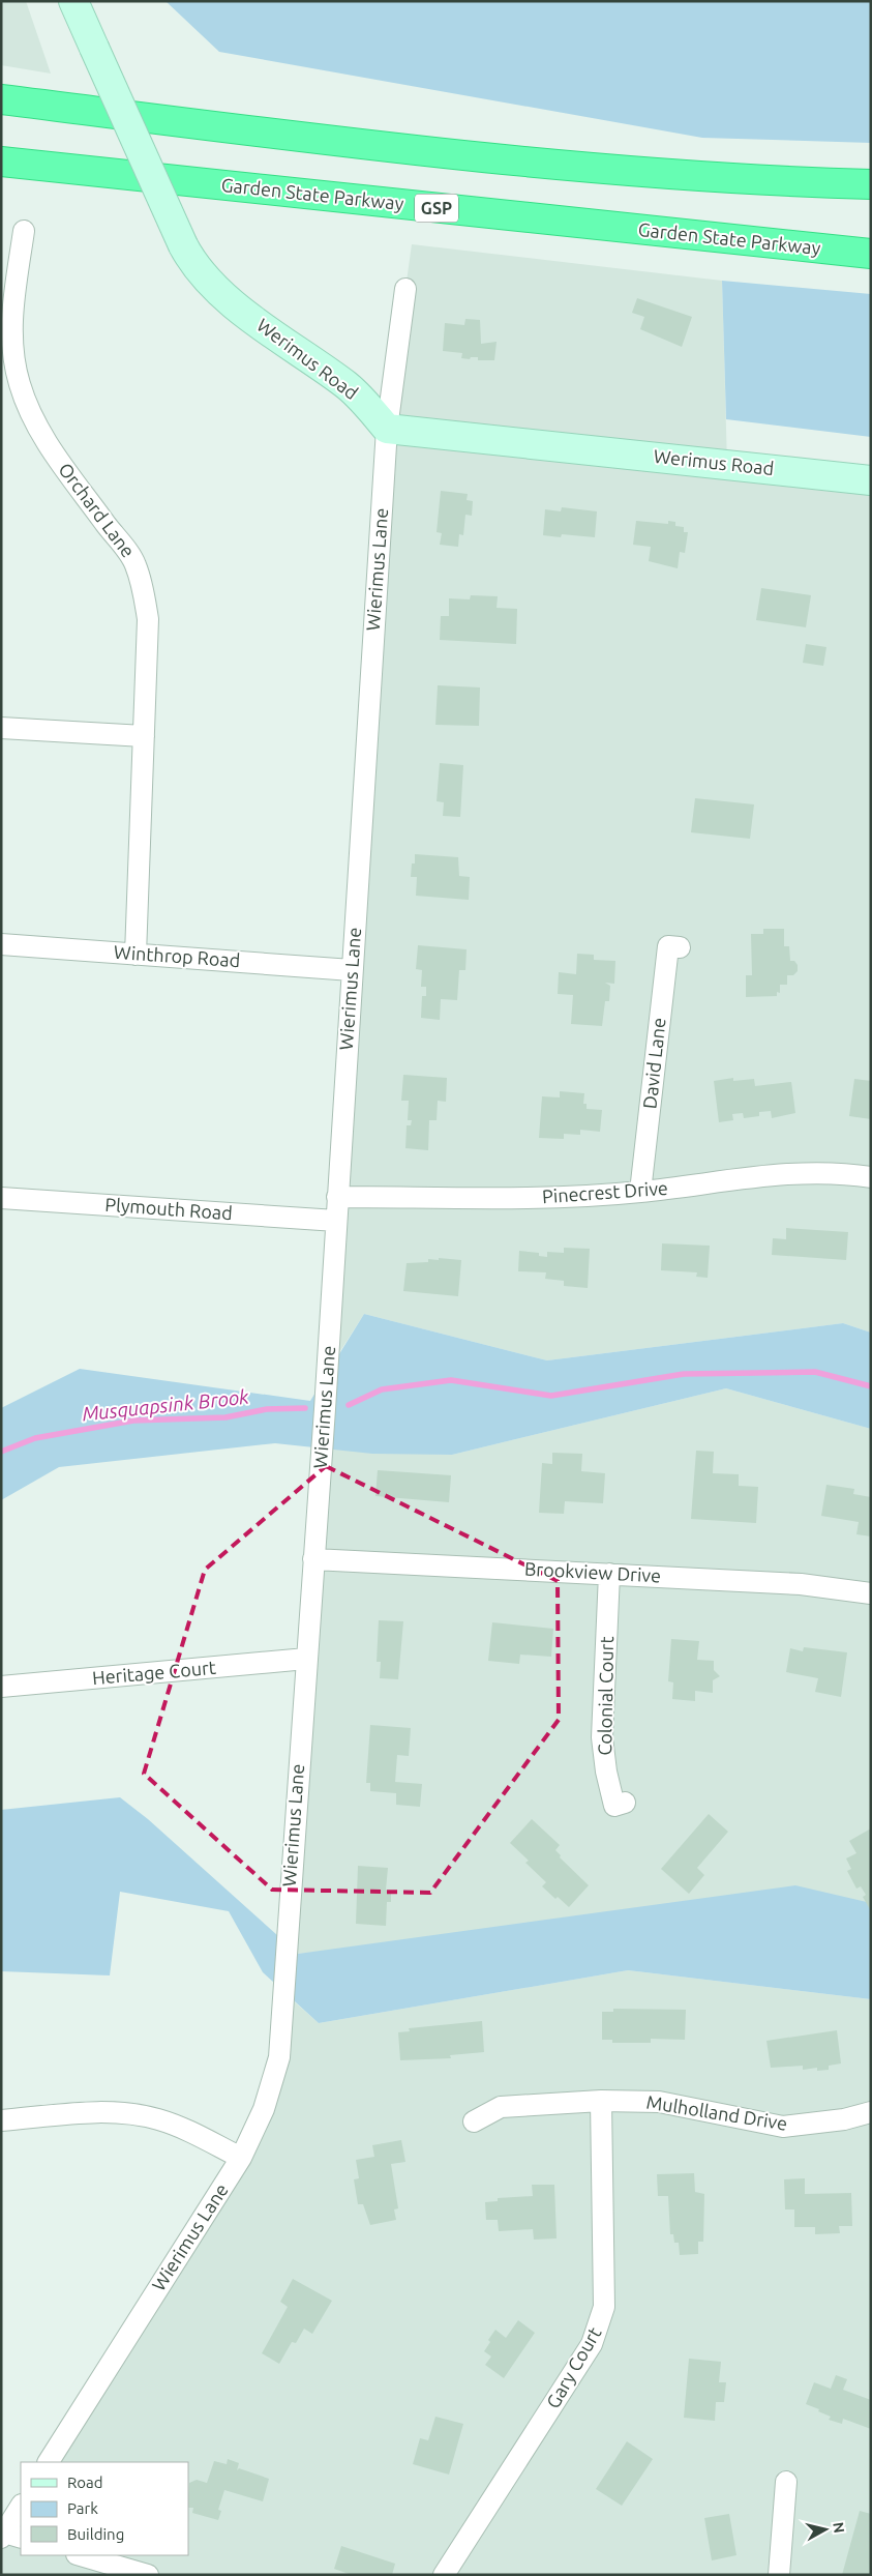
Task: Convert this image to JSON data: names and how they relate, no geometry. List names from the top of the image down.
{
  "streets": {
    "highway": ["Garden State Parkway", "GSP"],
    "main road": ["Werimus Road"],
    "street": [
      "Orchard Lane",
      "Wierimus Lane",
      "Winthrop Road",
      "David Lane",
      "Pinecrest Drive",
      "Plymouth Road",
      "Brookview Drive",
      "Heritage Court",
      "Colonial Court",
      "Mulholland Drive",
      "Gary Court"
    ]
  },
  "crossings": [
    ["Werimus Road", "Wierimus Lane"],
    ["Orchard Lane", "Winthrop Road"],
    ["Wierimus Lane", "Winthrop Road"],
    ["Wierimus Lane", "Pinecrest Drive"],
    ["Wierimus Lane", "Plymouth Road"],
    ["Wierimus Lane", "Brookview Drive"],
    ["Wierimus Lane", "Heritage Court"],
    ["David Lane", "Pinecrest Drive"],
    ["Brookview Drive", "Colonial Court"],
    ["Mulholland Drive", "Gary Court"]
  ],
  "water": ["Musquapsink Brook"],
  "legend": ["Road", "Park", "Building"],
  "north": "right"
}
